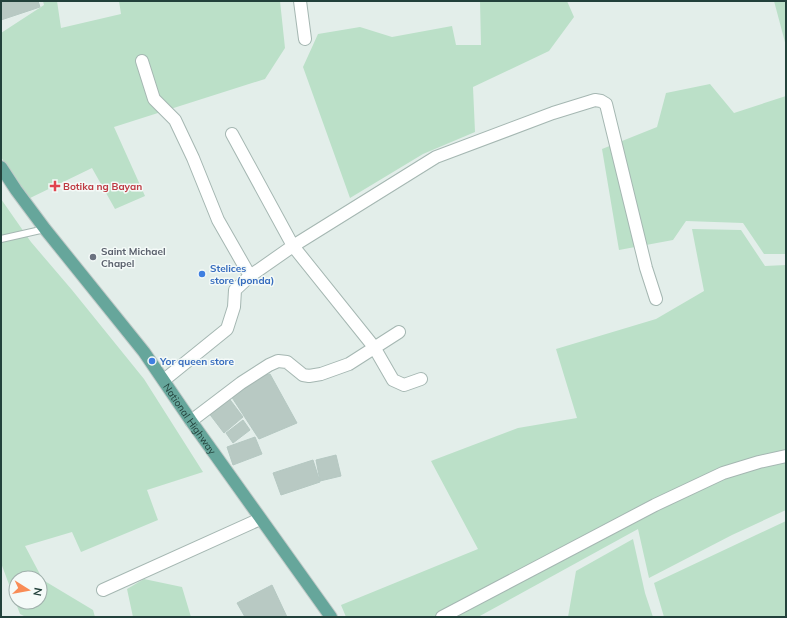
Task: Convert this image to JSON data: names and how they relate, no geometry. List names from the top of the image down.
{
  "streets": {
    "main road": ["National Highway"]
  },
  "places": {
    "health": ["Botika ng Bayan"],
    "other": ["Saint Michael Chapel", "Stelices store (ponda)", "Yor queen store"]
  },
  "north": "right"
}
